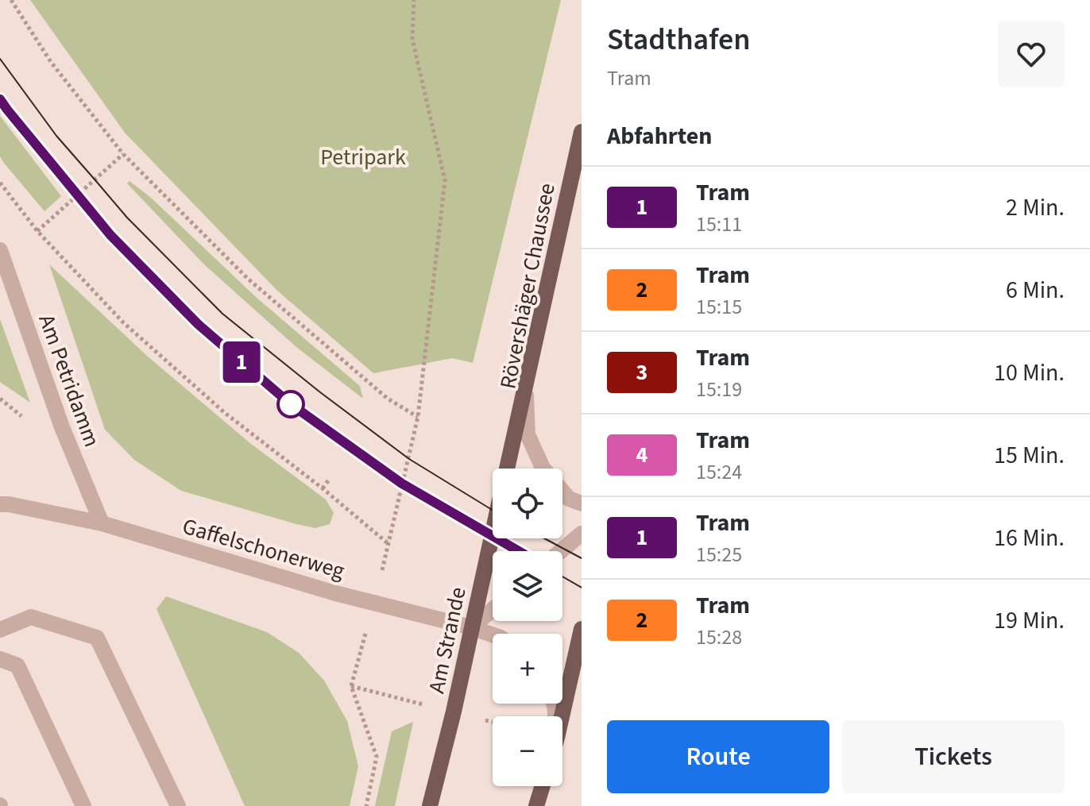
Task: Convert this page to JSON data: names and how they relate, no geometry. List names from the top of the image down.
{
  "streets": {
    "main road": ["Rövershäger Chaussee", "Am Strande"],
    "street": ["Am Petridamm", "Gaffelschonerweg"]
  },
  "crossings": [
    ["Rövershäger Chaussee", "Am Strande"],
    ["Am Petridamm", "Gaffelschonerweg"],
    ["Gaffelschonerweg", "Am Strande"]
  ],
  "parks": ["Petripark"],
  "lines": ["tram line 1"],
  "page": {
    "on_map": "1",
    "heading": [
      ["Stadthafen", "Tram"],
      "Abfahrten"
    ],
    "list": [
      {
        "mark": "1",
        "name": "Tram",
        "note": "15:11",
        "value": "2 Min."
      },
      {
        "mark": "2",
        "name": "Tram",
        "note": "15:15",
        "value": "6 Min."
      },
      {
        "mark": "3",
        "name": "Tram",
        "note": "15:19",
        "value": "10 Min."
      },
      {
        "mark": "4",
        "name": "Tram",
        "note": "15:24",
        "value": "15 Min."
      },
      {
        "mark": "1",
        "name": "Tram",
        "note": "15:25",
        "value": "16 Min."
      },
      {
        "mark": "2",
        "name": "Tram",
        "note": "15:28",
        "value": "19 Min."
      }
    ],
    "map_buttons": ["+", "−"],
    "buttons": ["Route", "Tickets"]
  }
}
